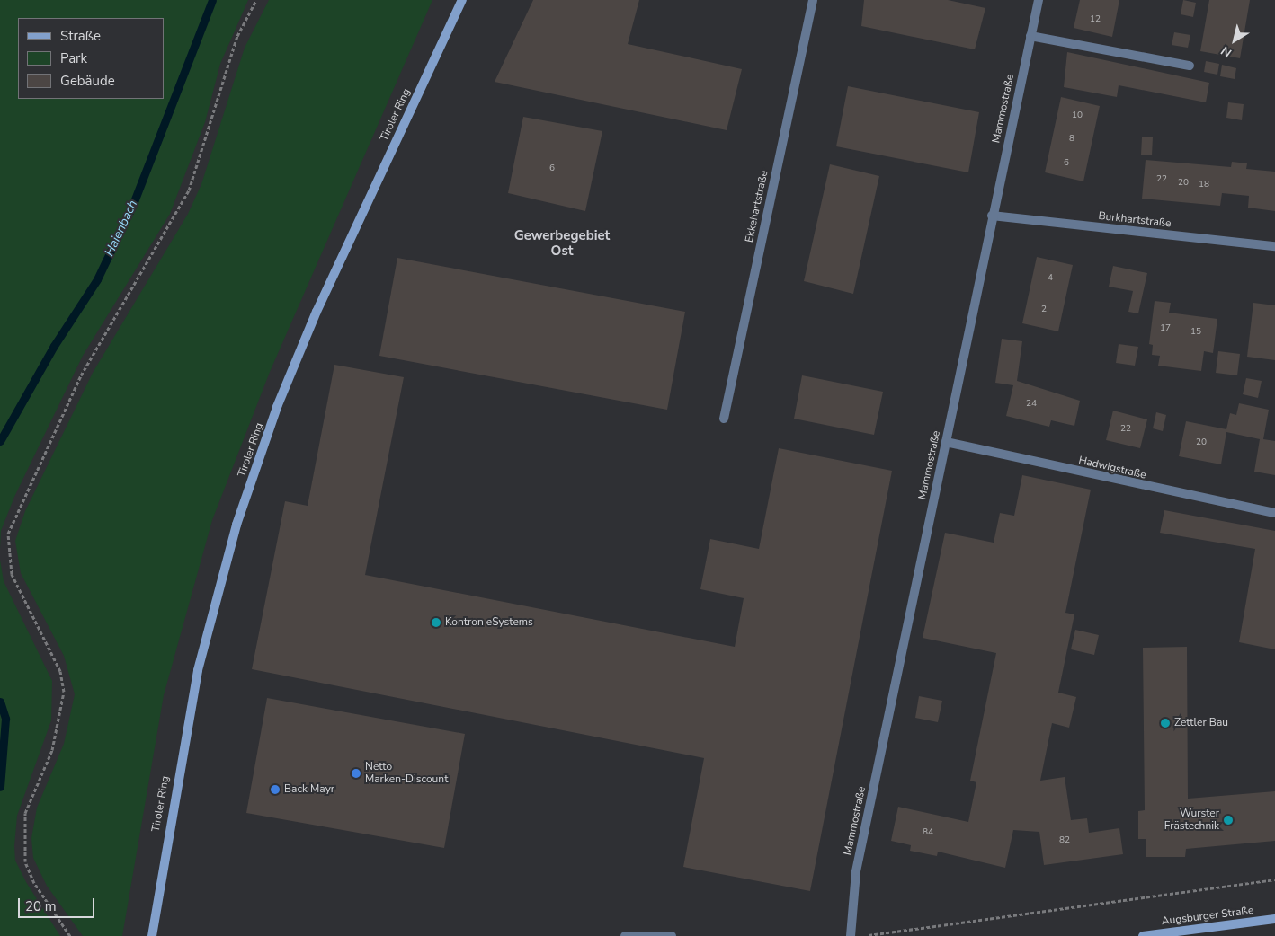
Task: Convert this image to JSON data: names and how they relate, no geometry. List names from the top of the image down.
{
  "streets": {
    "main road": ["Tiroler Ring", "Augsburger Straße"],
    "street": [
      "Mammostraße",
      "Ekkehartstraße",
      "Burkhartstraße",
      "Hadwigstraße"
    ]
  },
  "crossings": [
    ["Mammostraße", "Burkhartstraße"],
    ["Mammostraße", "Hadwigstraße"]
  ],
  "districts": ["Gewerbegebiet Ost"],
  "water": ["Haienbach"],
  "places": [
    "Kontron eSystems",
    "Zettler Bau",
    "Netto Marken-Discount",
    "Back Mayr",
    "Wurster Frästechnik"
  ],
  "house_numbers": [
    "12",
    "10",
    "8",
    "6",
    "6",
    "22",
    "20",
    "18",
    "4",
    "2",
    "17",
    "15",
    "24",
    "22",
    "20",
    "84",
    "82"
  ],
  "legend": ["Straße", "Park", "Gebäude"],
  "scale_bar": "20 m",
  "north": "bottom left"
}
